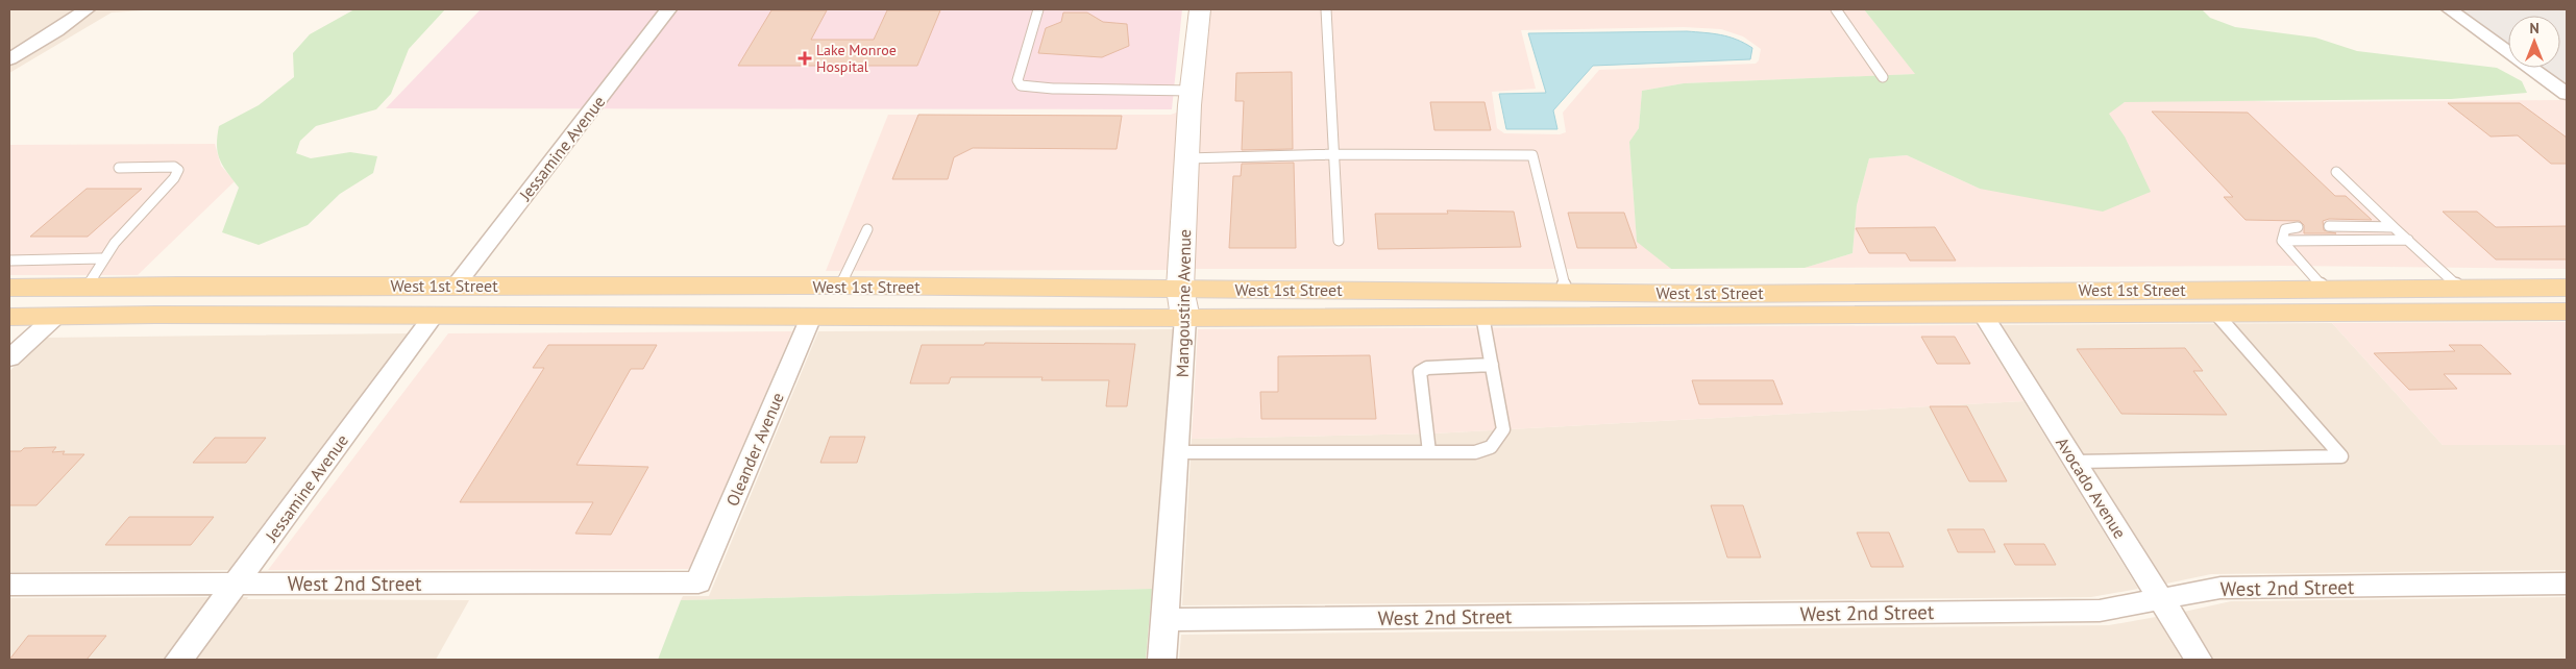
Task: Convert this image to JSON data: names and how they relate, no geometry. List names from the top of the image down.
{
  "streets": {
    "main road": ["West 1st Street"],
    "street": [
      "Jessamine Avenue",
      "Mangoustine Avenue",
      "Oleander Avenue",
      "Avocado Avenue",
      "West 2nd Street"
    ]
  },
  "crossings": [
    ["Jessamine Avenue", "West 1st Street"],
    ["Jessamine Avenue", "West 2nd Street"],
    ["West 1st Street", "Mangoustine Avenue"],
    ["West 1st Street", "Oleander Avenue"],
    ["West 1st Street", "Avocado Avenue"],
    ["Mangoustine Avenue", "West 2nd Street"],
    ["Oleander Avenue", "West 2nd Street"],
    ["Avocado Avenue", "West 2nd Street"]
  ],
  "places": {
    "health": ["Lake Monroe Hospital"]
  },
  "north": "top"
}
